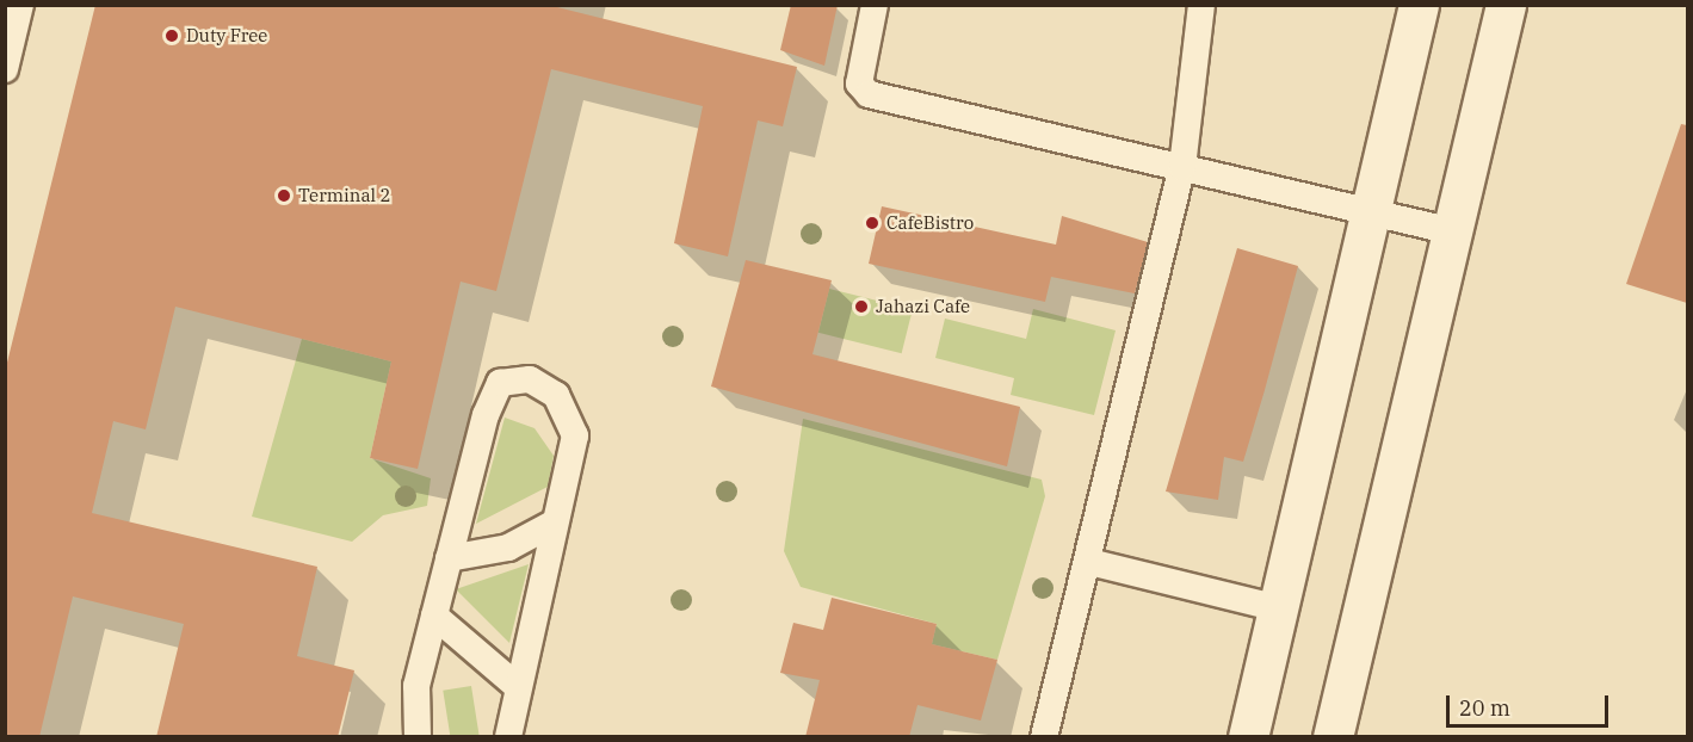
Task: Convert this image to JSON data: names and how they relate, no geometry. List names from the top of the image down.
{
  "places": [
    "Duty Free",
    "Terminal 2",
    "CafeBistro",
    "Jahazi Cafe"
  ],
  "scale_bar": "20 m"
}
